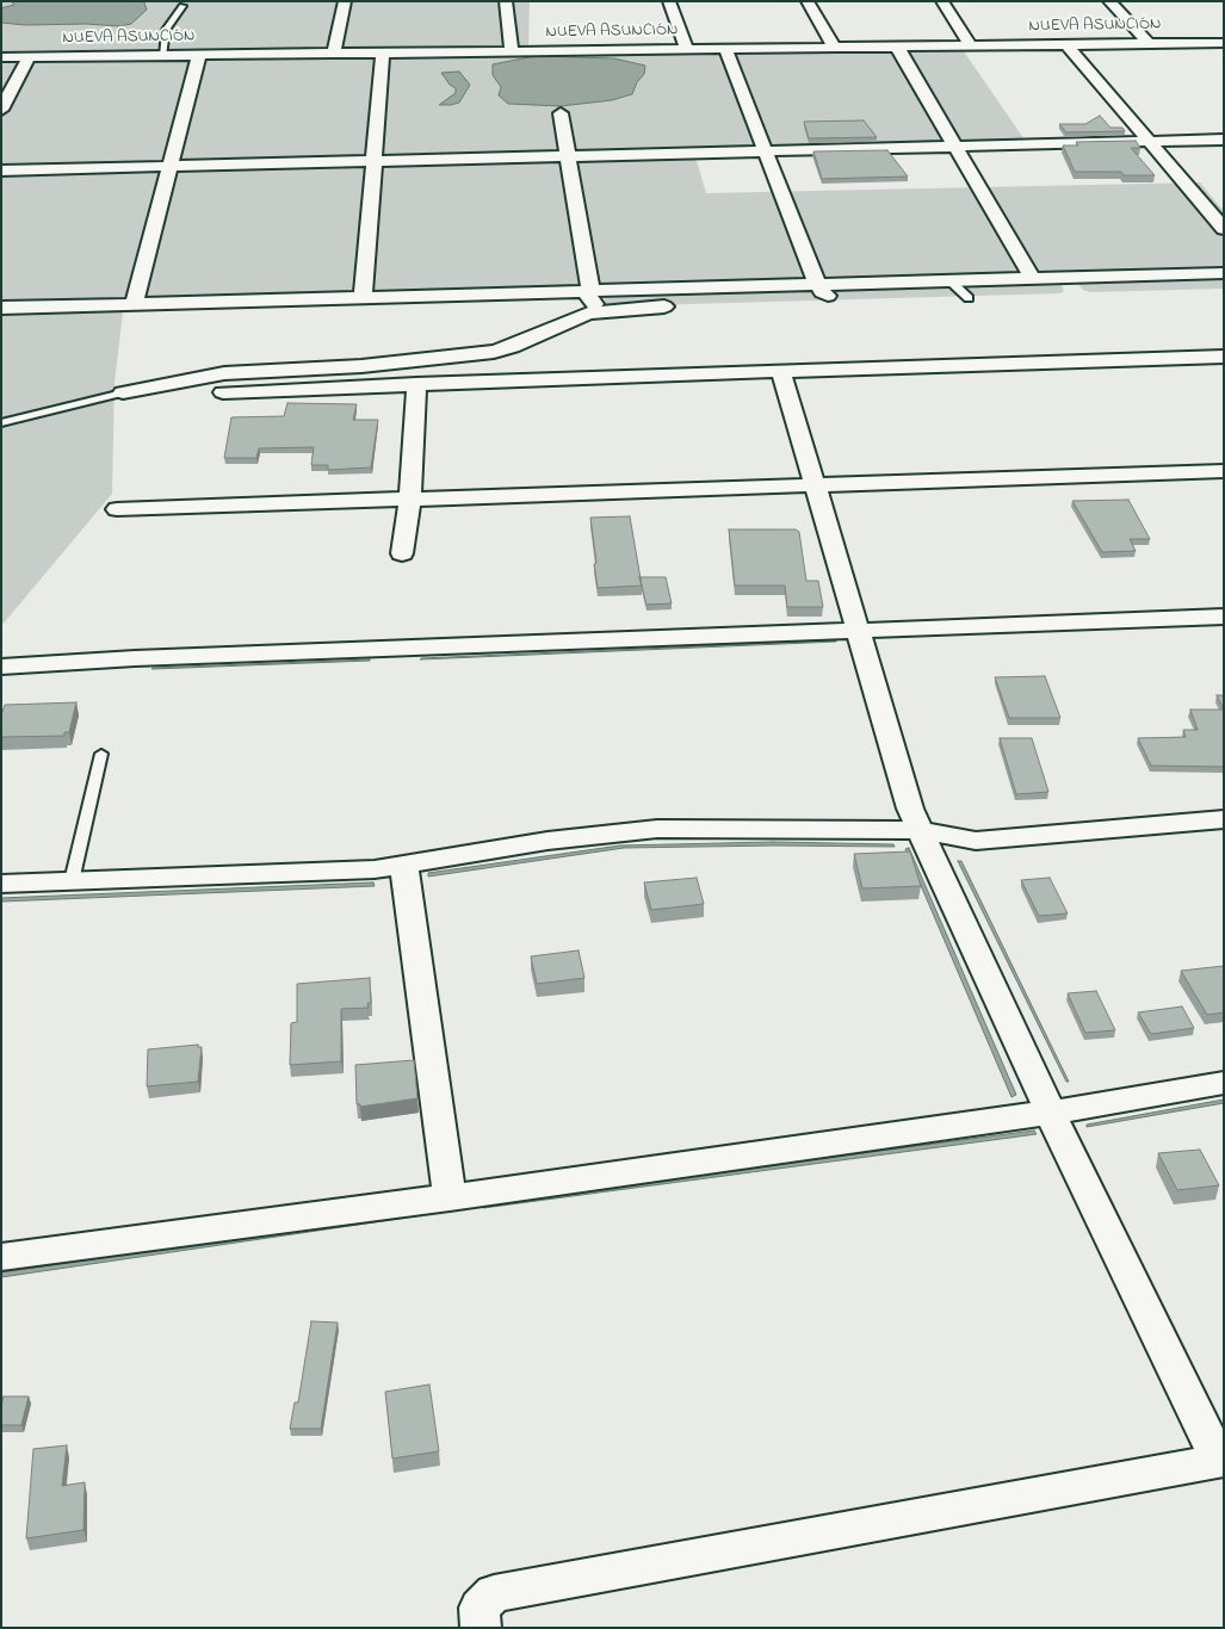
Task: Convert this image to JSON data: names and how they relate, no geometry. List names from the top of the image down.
{
  "streets": {
    "street": ["NUEVA ASUNCIÓN"]
  }
}
